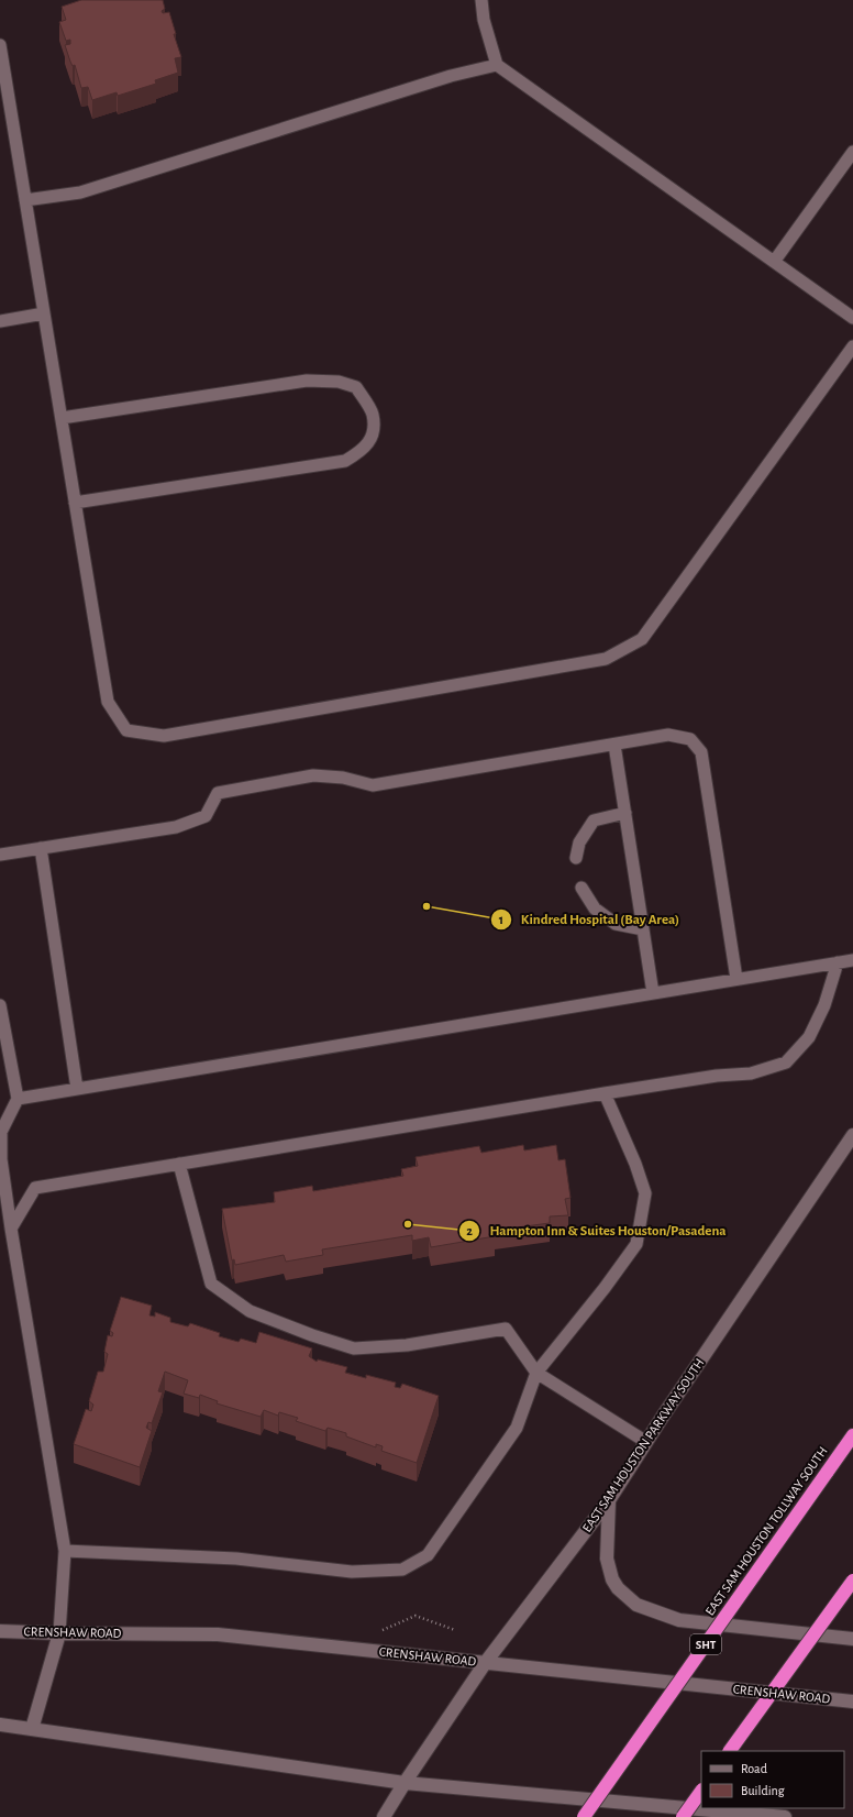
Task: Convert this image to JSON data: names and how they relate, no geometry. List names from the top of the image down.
{
  "streets": {
    "highway": ["EAST SAM HOUSTON TOLLWAY SOUTH", "SHT"],
    "main road": ["EAST SAM HOUSTON PARKWAY SOUTH", "CRENSHAW ROAD"]
  },
  "crossings": [
    ["EAST SAM HOUSTON PARKWAY SOUTH", "CRENSHAW ROAD"]
  ],
  "places": ["Kindred Hospital (Bay Area)", "Hampton Inn & Suites Houston/Pasadena"],
  "legend": ["Road", "Building"]
}
